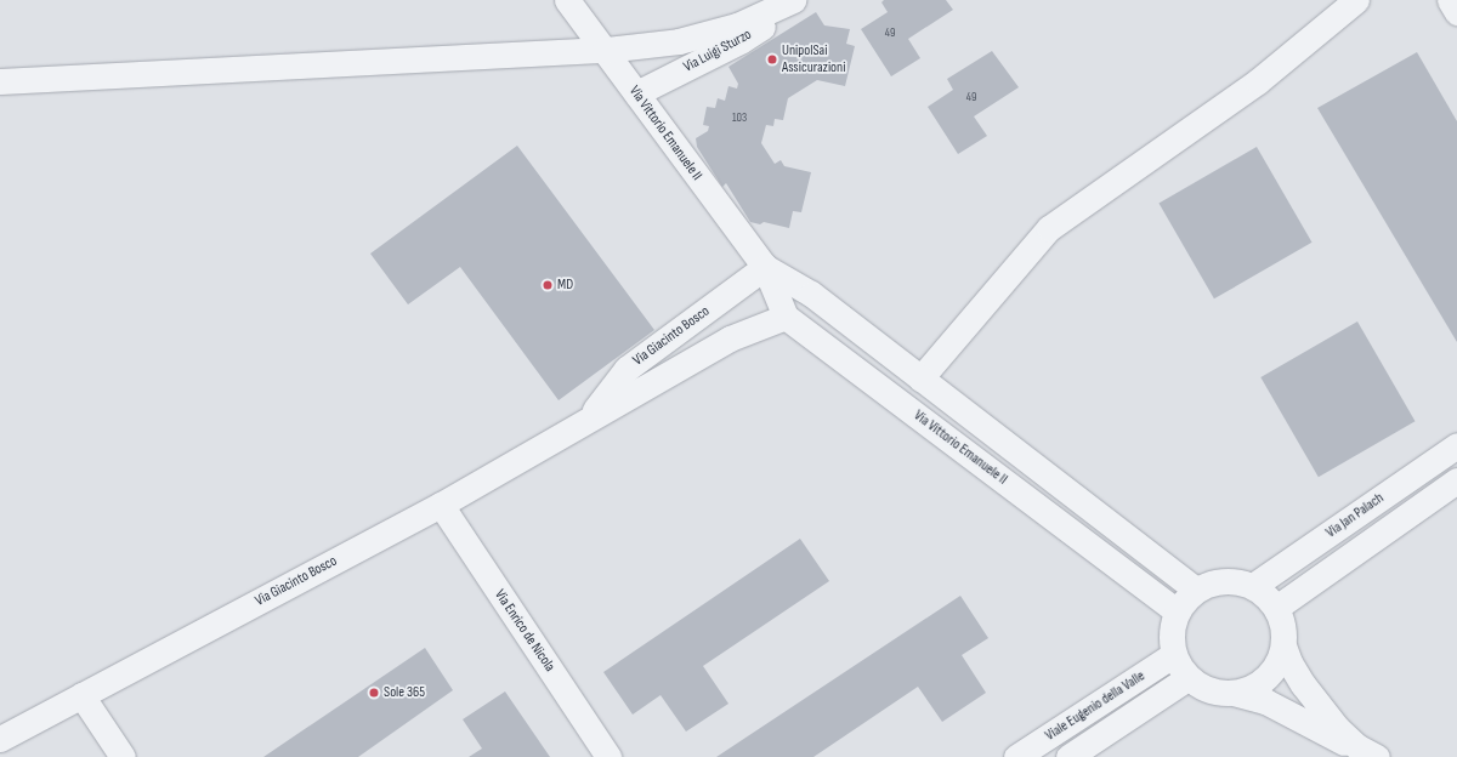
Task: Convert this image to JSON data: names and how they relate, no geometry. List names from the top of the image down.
{
  "streets": {
    "street": [
      "Via Luigi Sturzo",
      "Via Vittorio Emanuele II",
      "Via Giacinto Bosco",
      "Via Jan Palach",
      "Via Enrico de Nicola",
      "Viale Eugenio della Valle"
    ]
  },
  "crossings": [
    ["Via Luigi Sturzo", "Via Vittorio Emanuele II"],
    ["Via Vittorio Emanuele II", "Via Giacinto Bosco"],
    ["Via Vittorio Emanuele II", "Via Jan Palach"],
    ["Via Vittorio Emanuele II", "Viale Eugenio della Valle"],
    ["Via Giacinto Bosco", "Via Enrico de Nicola"],
    ["Via Jan Palach", "Viale Eugenio della Valle"]
  ],
  "places": ["UnipolSai Assicurazioni", "MD", "Sole 365"],
  "house_numbers": ["49", "49", "103"]
}
